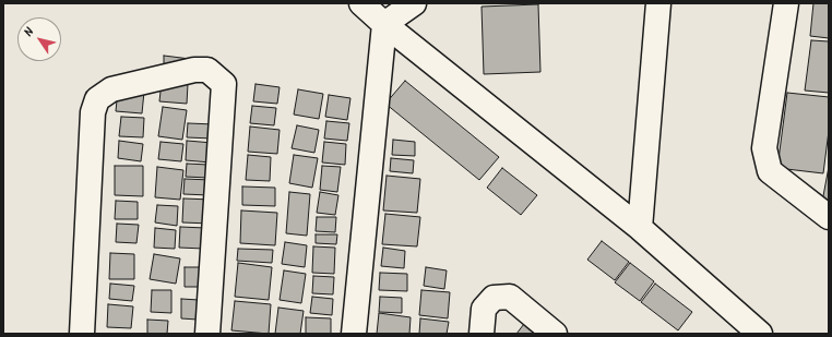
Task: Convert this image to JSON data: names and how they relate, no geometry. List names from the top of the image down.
{
  "north": "top left"
}
